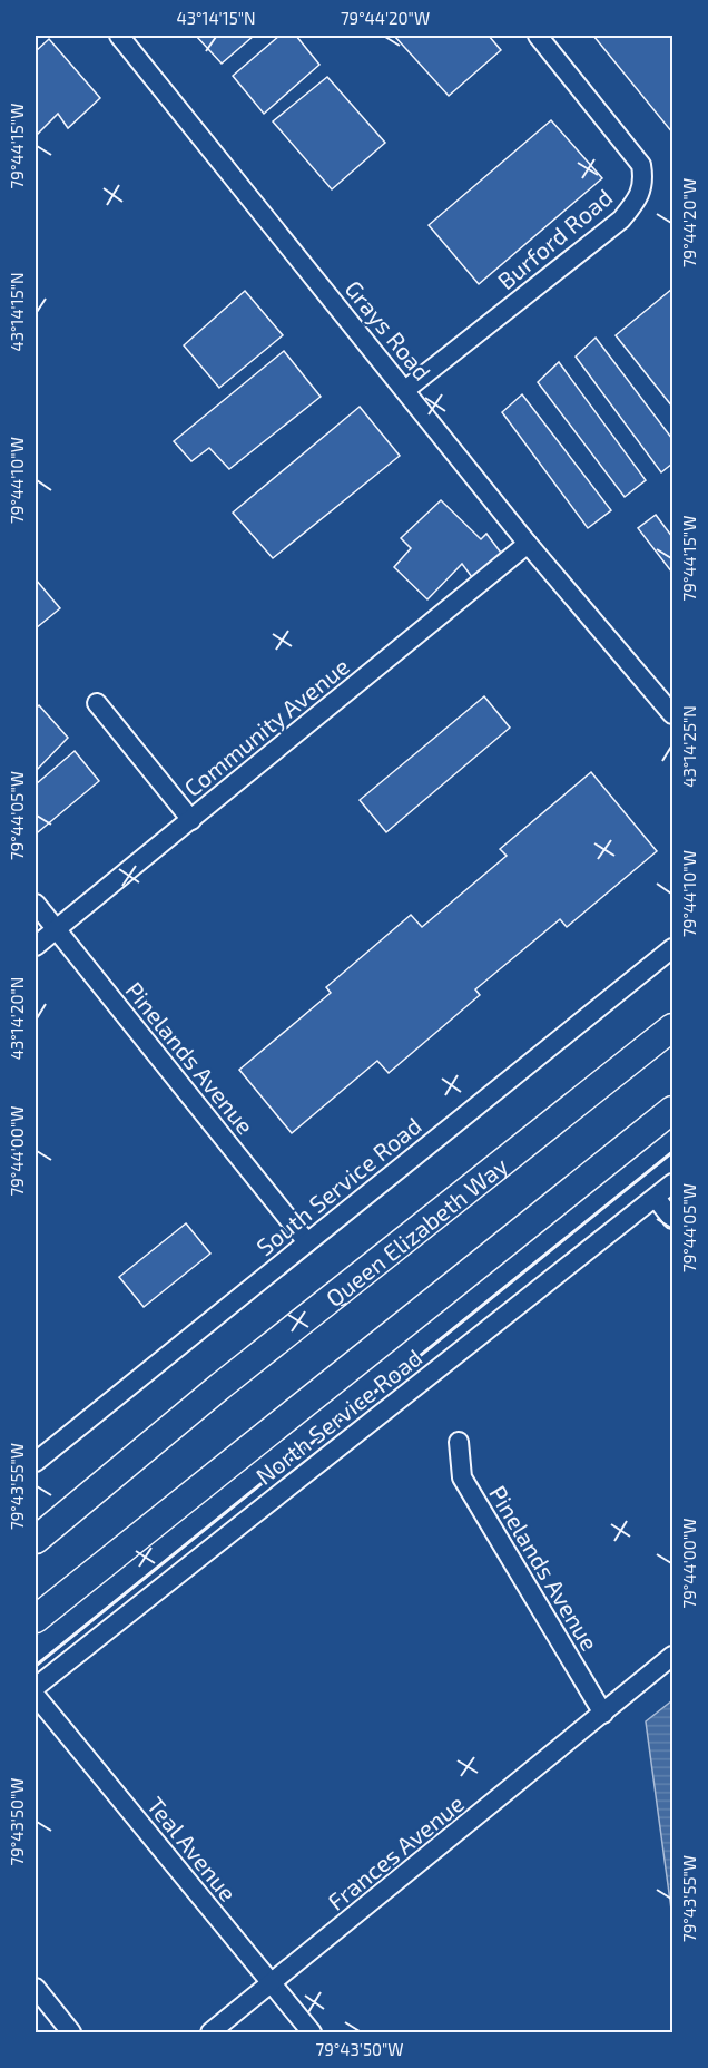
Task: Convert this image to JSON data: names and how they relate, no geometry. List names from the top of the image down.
{
  "streets": {
    "highway": ["Queen Elizabeth Way"],
    "street": [
      "Burford Road",
      "Grays Road",
      "Community Avenue",
      "Pinelands Avenue",
      "South Service Road",
      "North Service Road",
      "Teal Avenue",
      "Frances Avenue"
    ]
  },
  "crossings": [
    ["Burford Road", "Grays Road"],
    ["Grays Road", "Community Avenue"],
    ["Community Avenue", "Pinelands Avenue"],
    ["Pinelands Avenue", "South Service Road"],
    ["Pinelands Avenue", "Frances Avenue"],
    ["Teal Avenue", "Frances Avenue"]
  ],
  "coordinates": [
    "43°14'15\"N",
    "79°44'20\"W",
    "79°44'15\"W",
    "79°44'10\"W",
    "43°14'25\"N",
    "79°44'05\"W",
    "43°14'20\"N",
    "79°44'00\"W",
    "79°43'55\"W",
    "79°43'50\"W"
  ]
}
